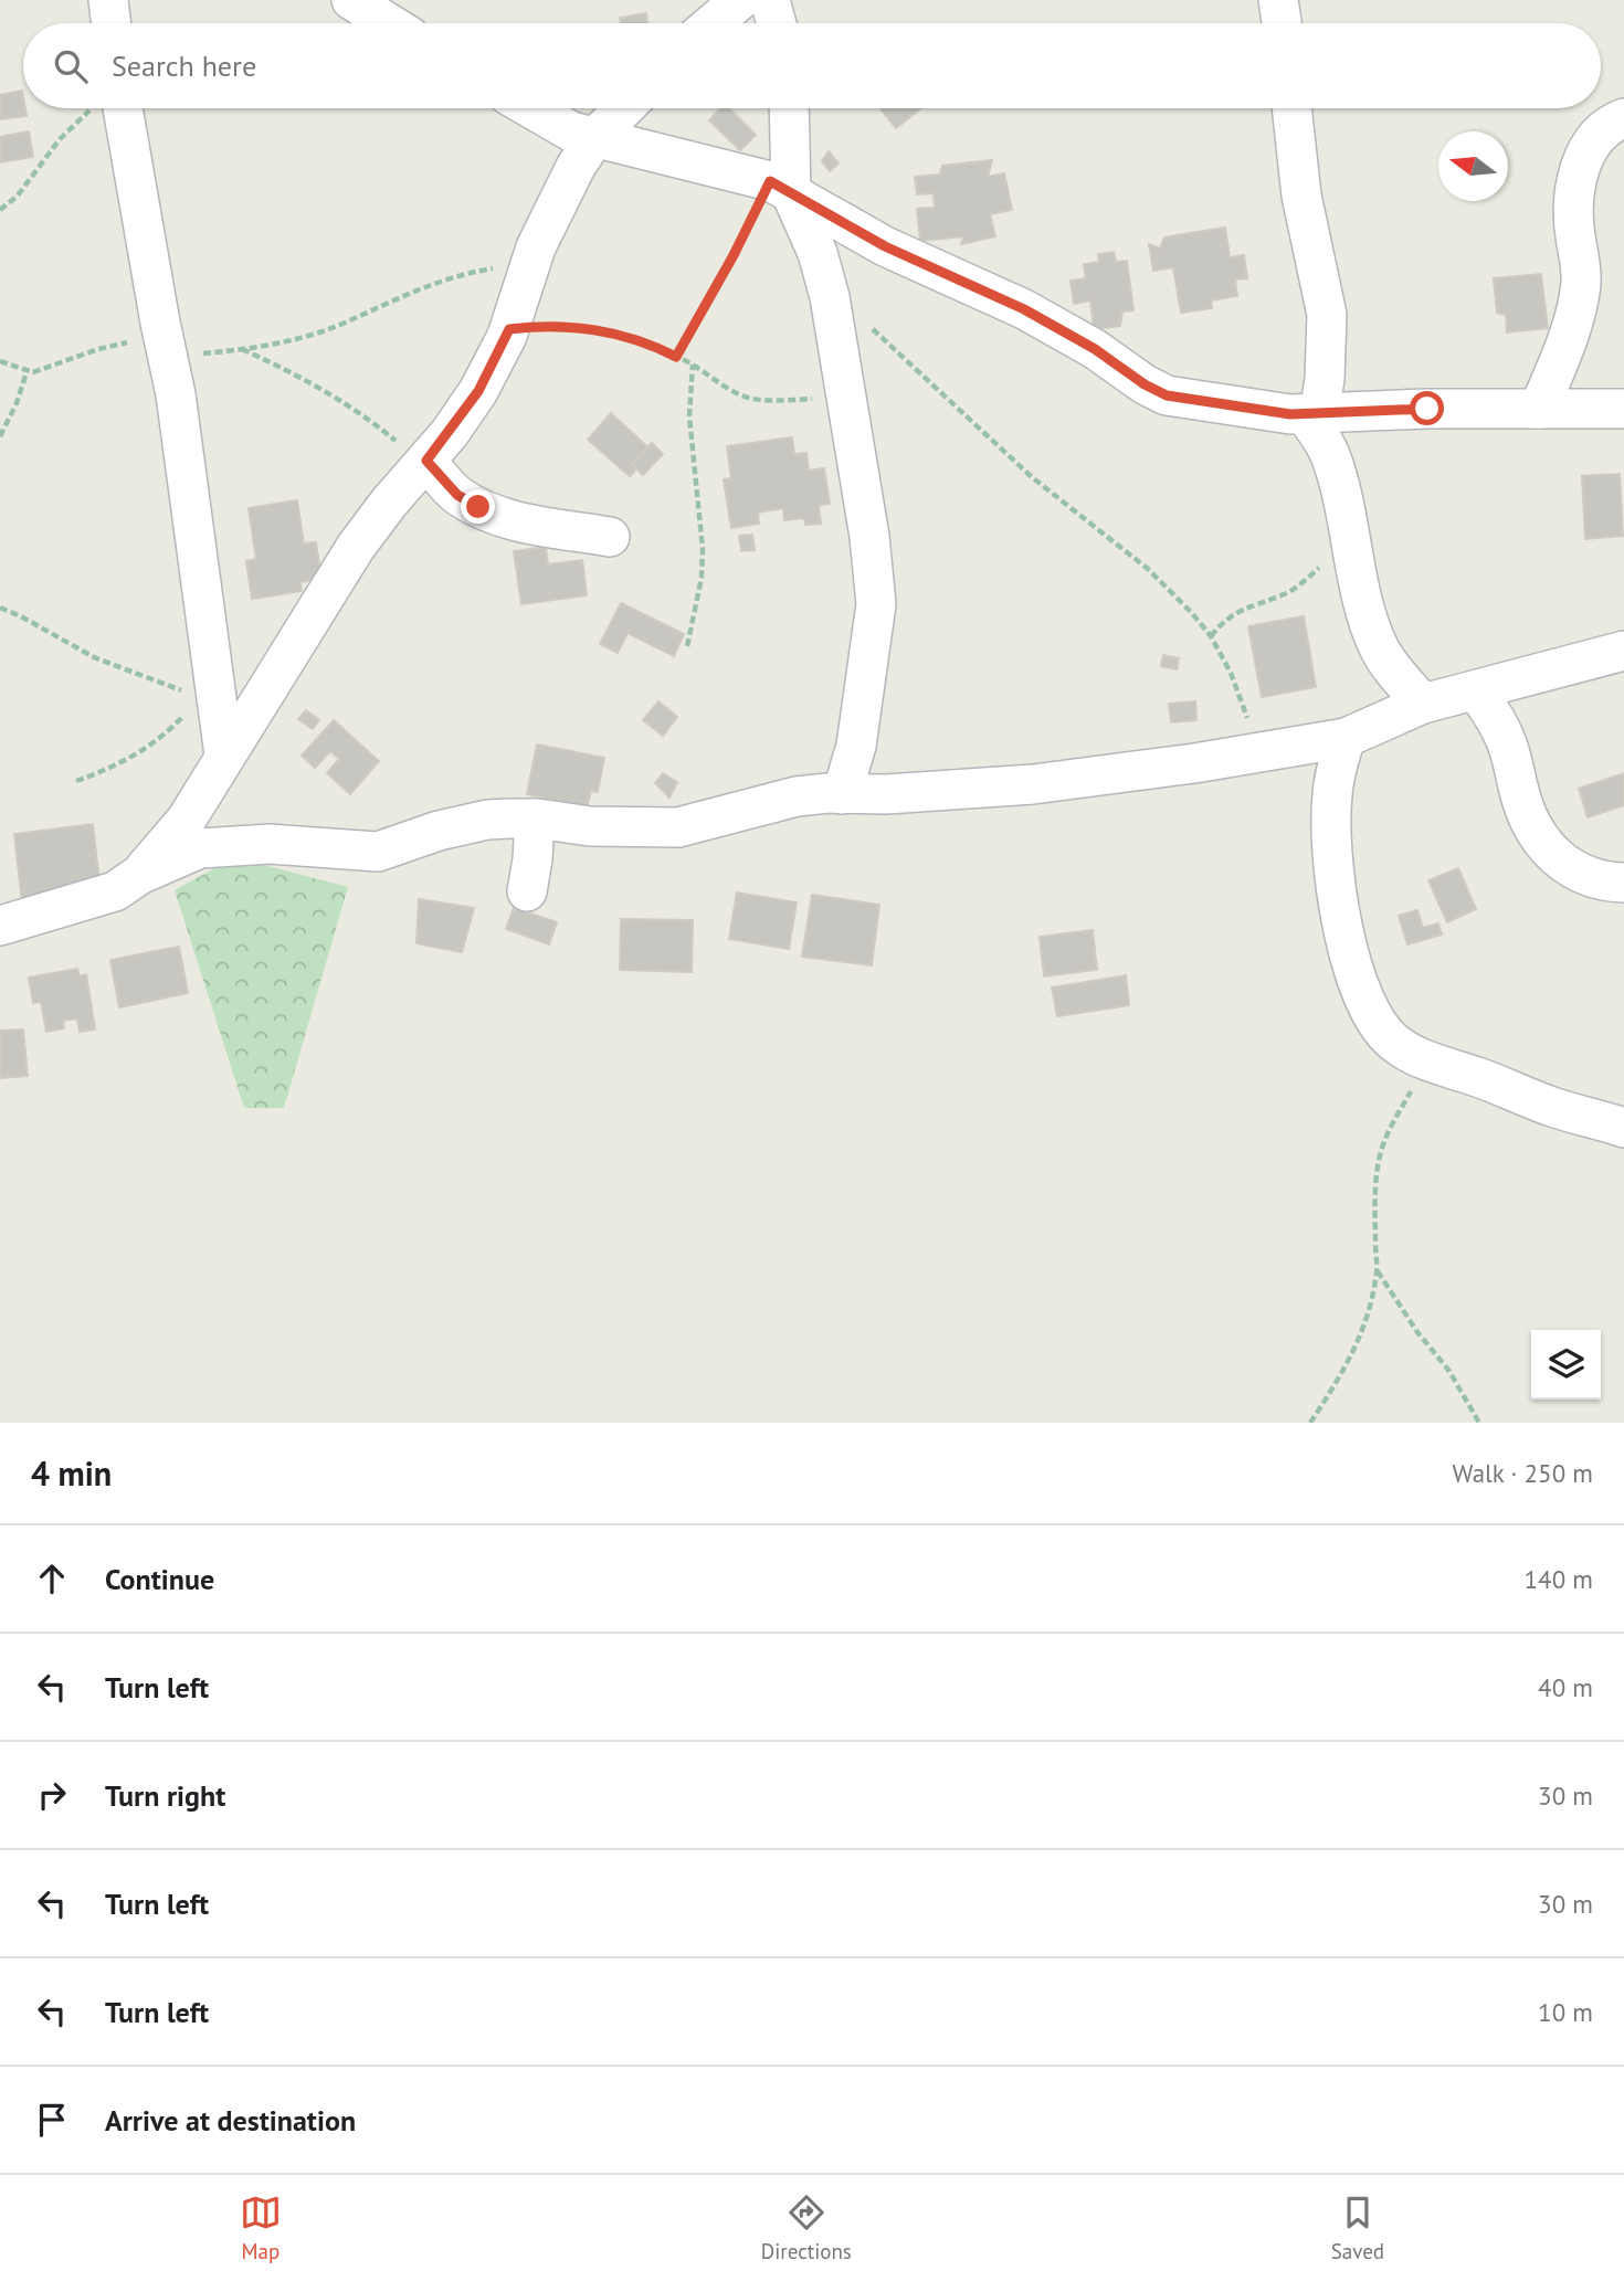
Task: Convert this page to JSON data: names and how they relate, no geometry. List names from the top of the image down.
{
  "north": "left",
  "page": {
    "search": "Search here",
    "heading": ["4 min", "Walk · 250 m"],
    "list": [
      ["Continue", "140 m"],
      ["Turn left", "40 m"],
      ["Turn right", "30 m"],
      ["Turn left", "30 m"],
      ["Turn left", "10 m"],
      "Arrive at destination"
    ],
    "nav": ["Map", "Directions", "Saved"]
  }
}
